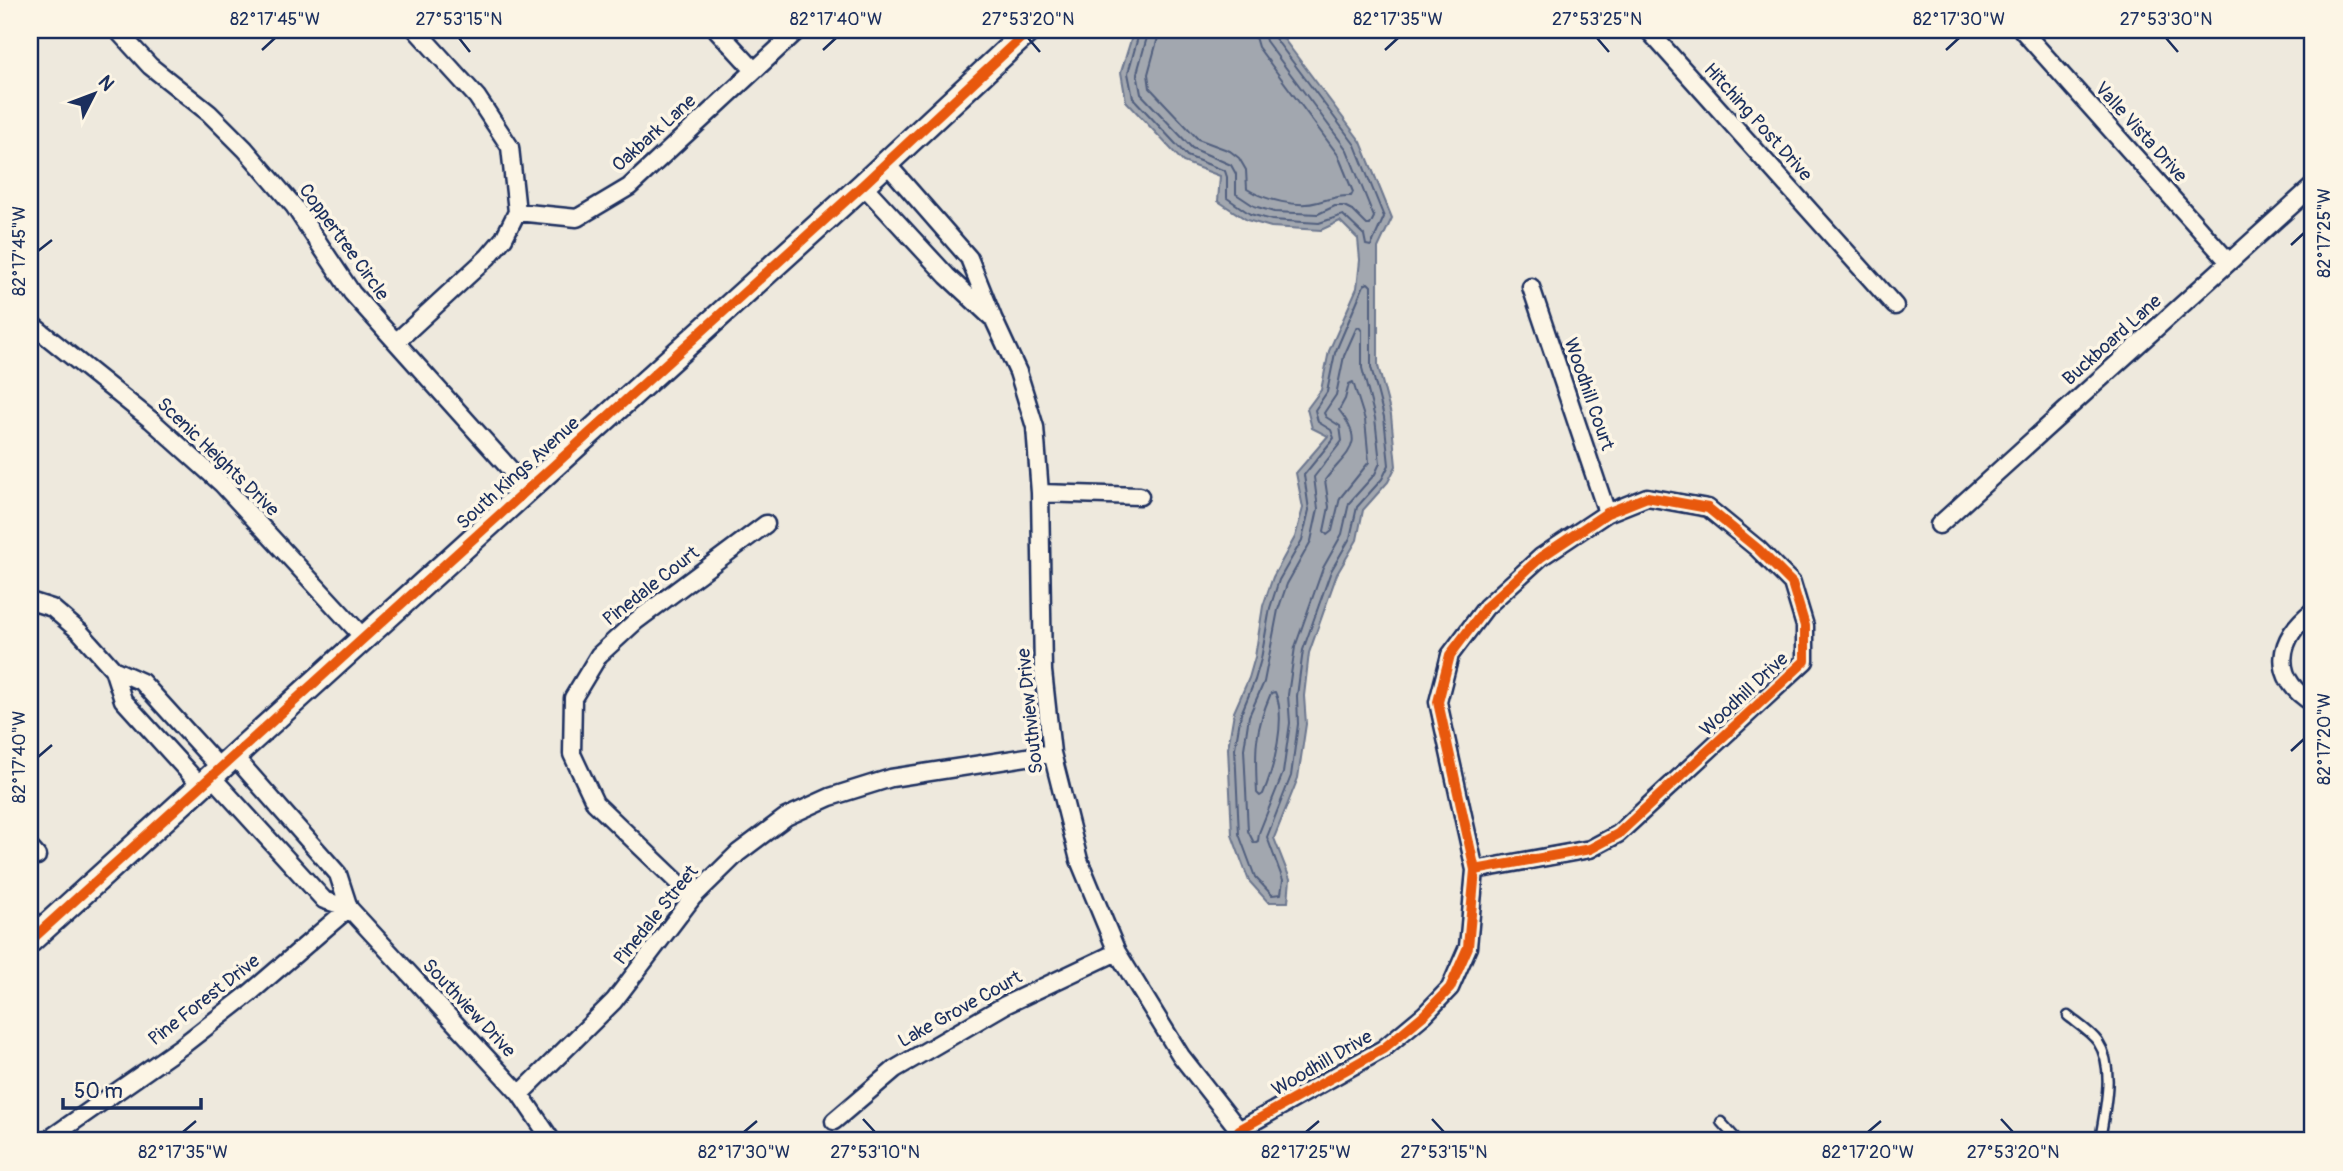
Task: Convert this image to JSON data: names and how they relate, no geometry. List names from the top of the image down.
{
  "streets": {
    "street": [
      "Hitching Post Drive",
      "Valle Vista Drive",
      "Oakbark Lane",
      "Coppertree Circle",
      "Buckboard Lane",
      "Woodhill Court",
      "Scenic Heights Drive",
      "South Kings Avenue",
      "Pinedale Court",
      "Woodhill Drive",
      "Southview Drive",
      "Pinedale Street",
      "Pine Forest Drive",
      "Lake Grove Court"
    ]
  },
  "crossings": [
    ["Valle Vista Drive", "Buckboard Lane"],
    ["Coppertree Circle", "South Kings Avenue"],
    ["Woodhill Court", "Woodhill Drive"],
    ["Scenic Heights Drive", "South Kings Avenue"],
    ["South Kings Avenue", "Southview Drive"],
    ["Pinedale Court", "Pinedale Street"],
    ["Woodhill Drive", "Southview Drive"],
    ["Southview Drive", "Pinedale Street"],
    ["Southview Drive", "Pine Forest Drive"],
    ["Southview Drive", "Lake Grove Court"]
  ],
  "scale_bar": "50 m",
  "north": "top right",
  "coordinates": [
    "82°17'45\"W",
    "27°53'15\"N",
    "82°17'40\"W",
    "27°53'20\"N",
    "82°17'35\"W",
    "27°53'25\"N",
    "82°17'30\"W",
    "27°53'30\"N",
    "82°17'25\"W",
    "82°17'20\"W",
    "27°53'10\"N"
  ]
}
